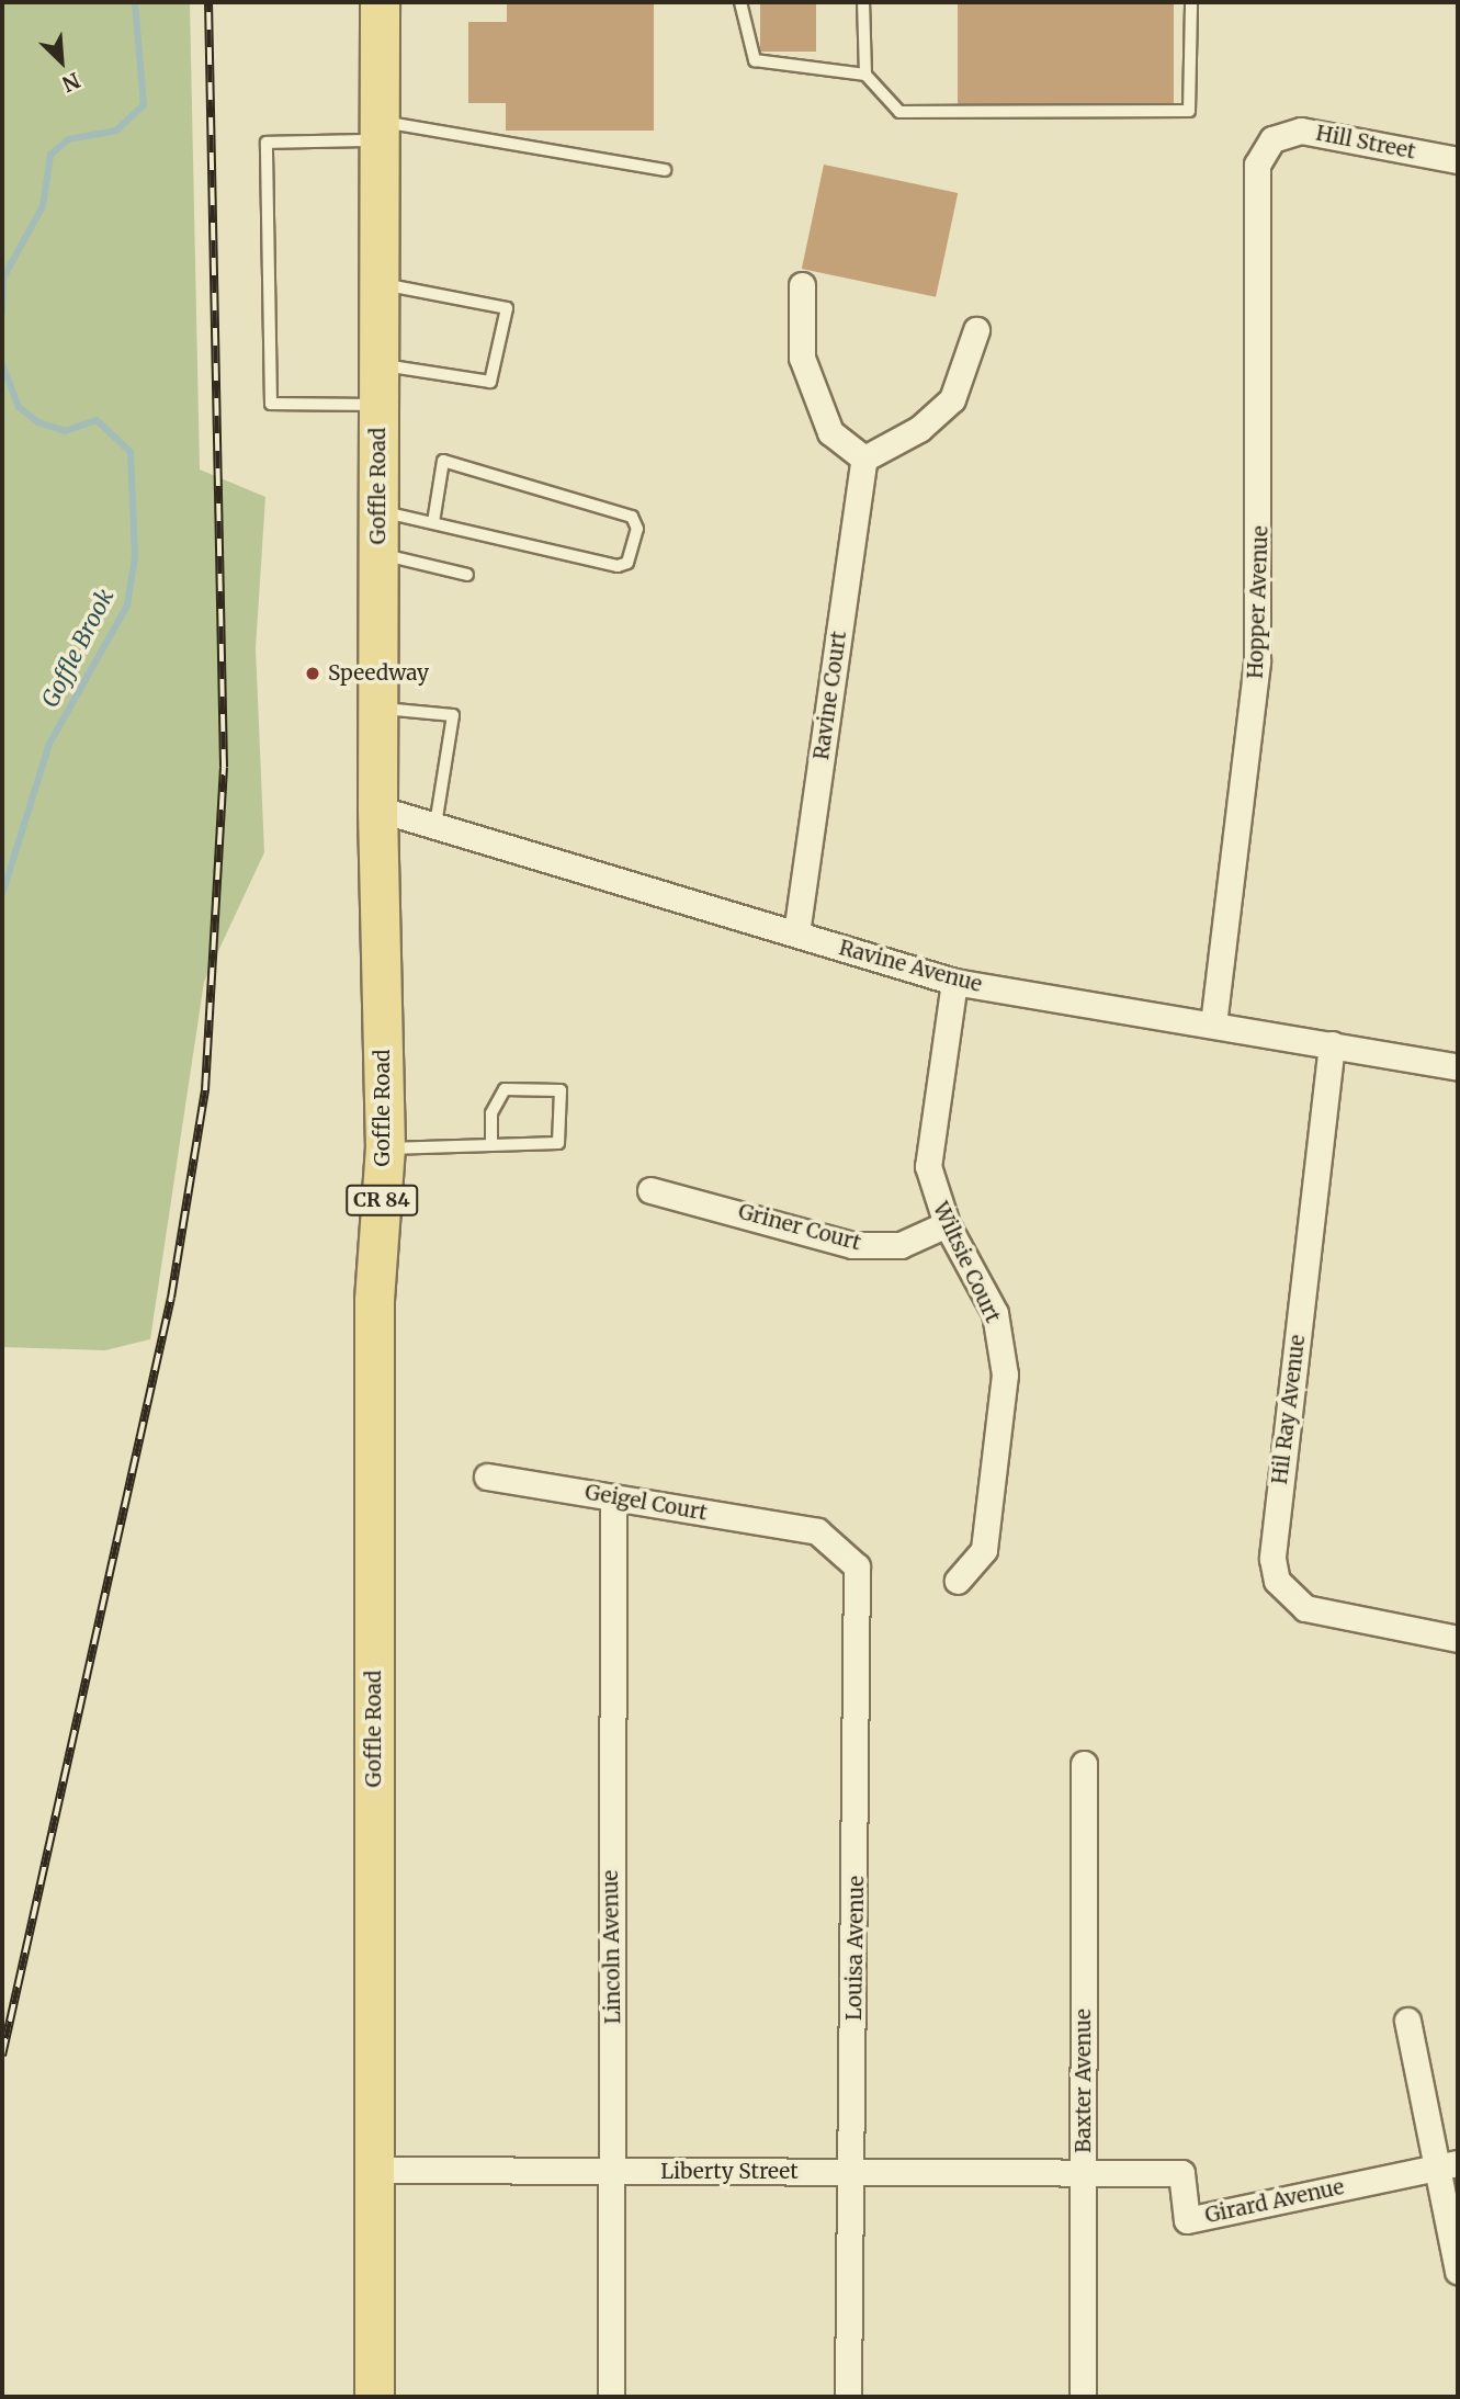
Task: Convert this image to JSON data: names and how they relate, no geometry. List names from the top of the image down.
{
  "streets": {
    "main road": ["Goffle Road", "CR 84"],
    "street": [
      "Hill Street",
      "Hopper Avenue",
      "Ravine Court",
      "Ravine Avenue",
      "Griner Court",
      "Wiltsie Court",
      "Hil Ray Avenue",
      "Geigel Court",
      "Lincoln Avenue",
      "Louisa Avenue",
      "Baxter Avenue",
      "Liberty Street",
      "Girard Avenue"
    ]
  },
  "crossings": [
    ["Hill Street", "Hopper Avenue"],
    ["Goffle Road", "Ravine Avenue"],
    ["Goffle Road", "Liberty Street"],
    ["Hopper Avenue", "Ravine Avenue"],
    ["Ravine Court", "Ravine Avenue"],
    ["Ravine Avenue", "Wiltsie Court"],
    ["Ravine Avenue", "Hil Ray Avenue"],
    ["Griner Court", "Wiltsie Court"],
    ["Geigel Court", "Lincoln Avenue"],
    ["Geigel Court", "Louisa Avenue"],
    ["Lincoln Avenue", "Liberty Street"],
    ["Louisa Avenue", "Liberty Street"],
    ["Baxter Avenue", "Liberty Street"],
    ["Baxter Avenue", "Girard Avenue"],
    ["Liberty Street", "Girard Avenue"]
  ],
  "water": ["Goffle Brook"],
  "places": ["Speedway"],
  "north": "bottom right"
}
